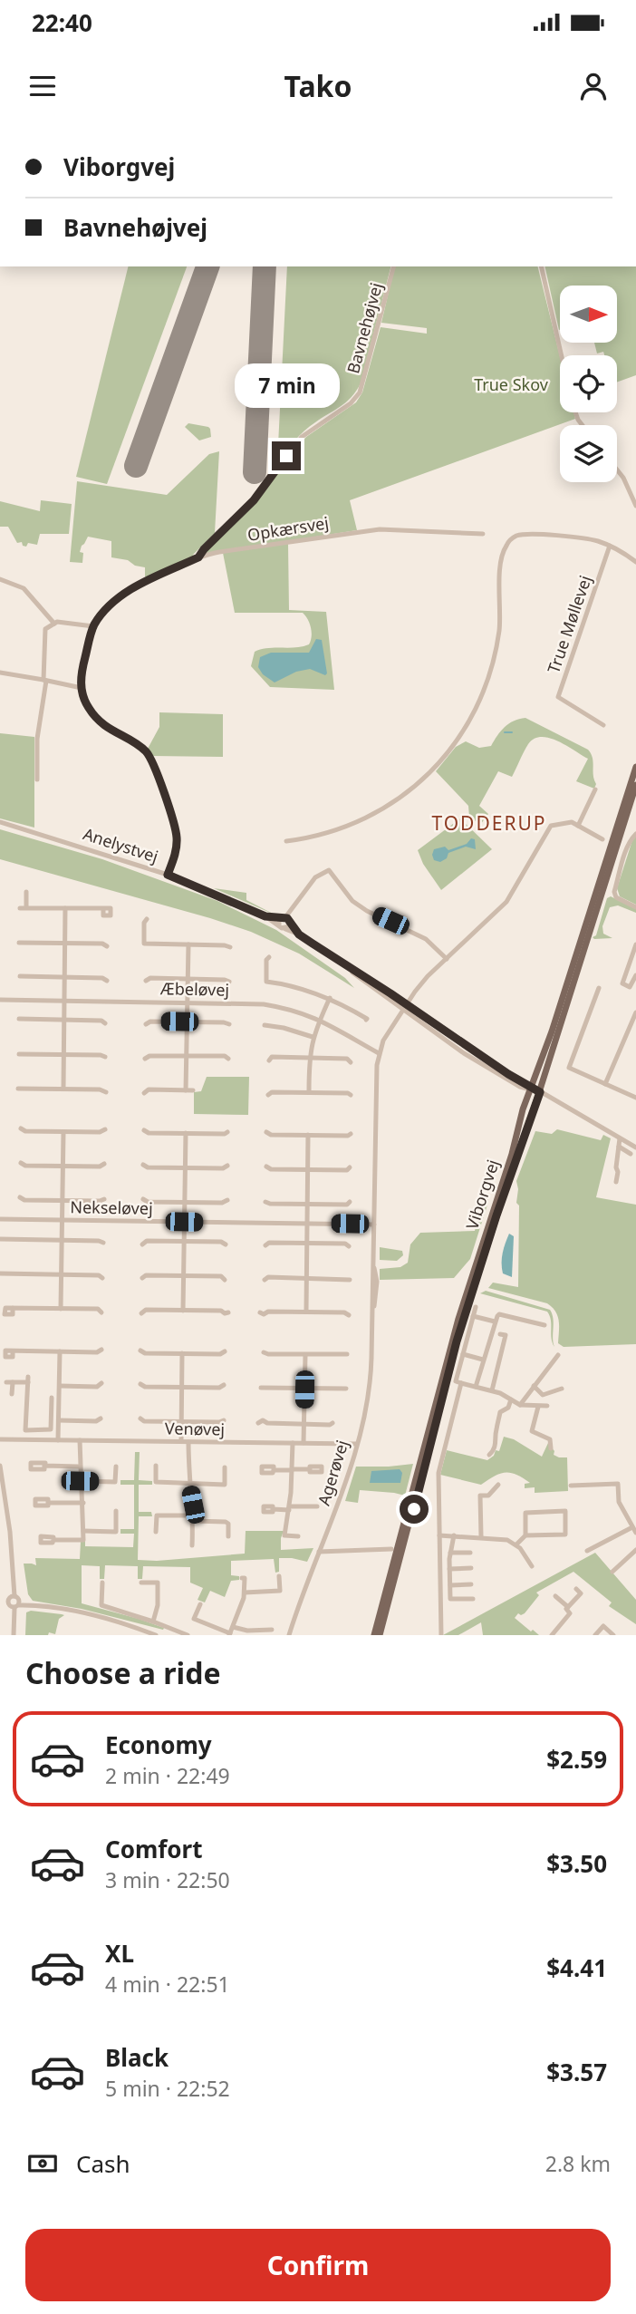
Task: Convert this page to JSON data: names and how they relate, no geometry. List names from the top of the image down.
{
  "streets": {
    "main road": ["Viborgvej"],
    "street": [
      "Bavnehøjvej",
      "Opkærsvej",
      "True Møllevej",
      "Anelystvej",
      "Æbeløvej",
      "Nekseløvej",
      "Venøvej",
      "Agerøvej"
    ]
  },
  "crossings": [
    ["Bavnehøjvej", "Opkærsvej"],
    ["Æbeløvej", "Agerøvej"],
    ["Nekseløvej", "Agerøvej"],
    ["Venøvej", "Agerøvej"]
  ],
  "districts": ["TODDERUP"],
  "parks": ["True Skov"],
  "north": "right",
  "page": {
    "status": "22:40",
    "header": "Tako",
    "banner": ["Viborgvej", "Bavnehøjvej"],
    "bubble": "7 min",
    "heading": "Choose a ride",
    "list": [
      {
        "name": "Economy",
        "note": "2 min · 22:49",
        "value": "$2.59"
      },
      {
        "name": "Comfort",
        "note": "3 min · 22:50",
        "value": "$3.50"
      },
      {
        "name": "XL",
        "note": "4 min · 22:51",
        "value": "$4.41"
      },
      {
        "name": "Black",
        "note": "5 min · 22:52",
        "value": "$3.57"
      }
    ],
    "pay": ["Cash", "2.8 km"],
    "buttons": "Confirm"
  }
}
